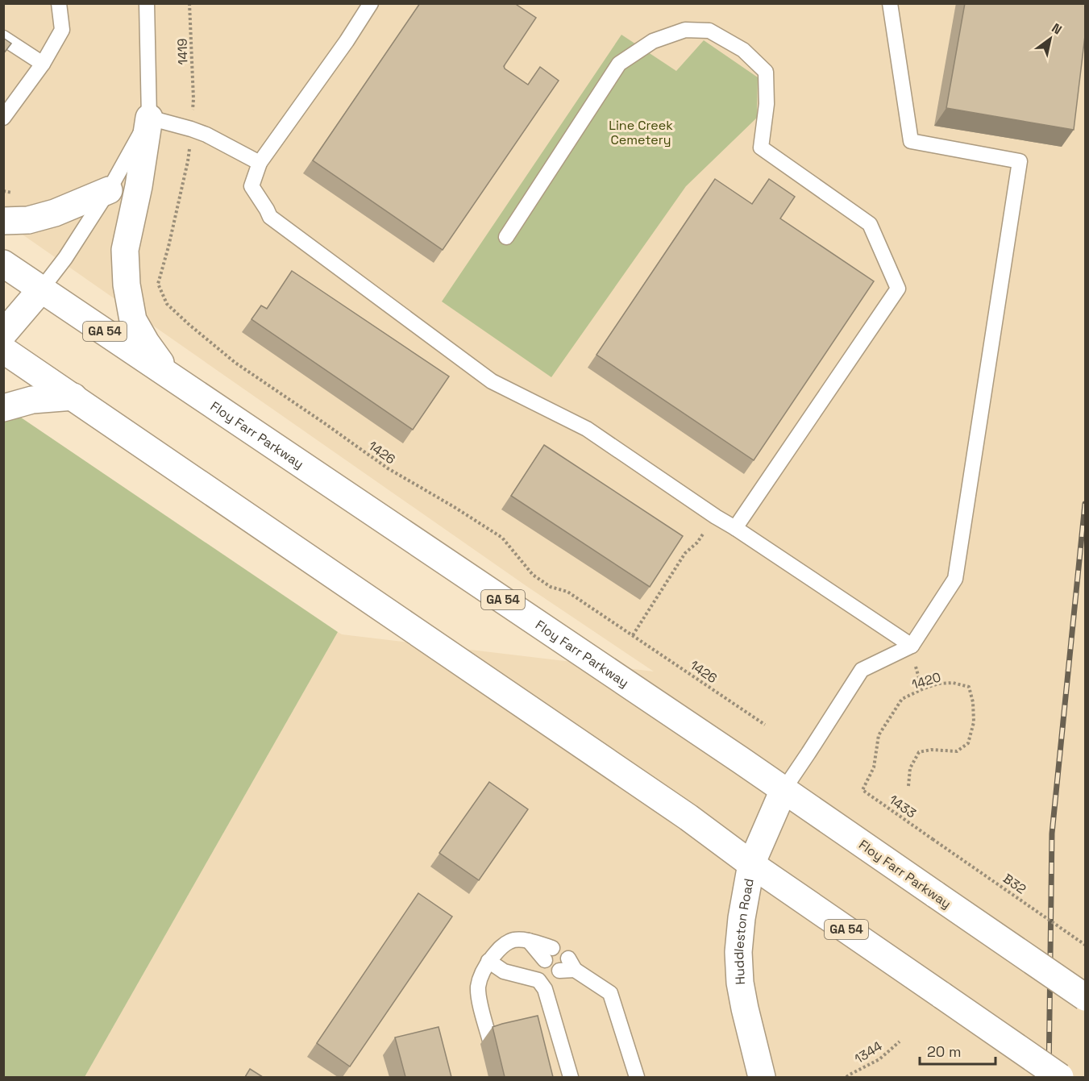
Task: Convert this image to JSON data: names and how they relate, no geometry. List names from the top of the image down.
{
  "streets": {
    "main road": ["GA 54", "Floy Farr Parkway", "Huddleston Road"],
    "path": [
      "1419",
      "1426",
      "1420",
      "1433",
      "B32",
      "1344"
    ]
  },
  "crossings": [
    ["1419", "1426"],
    ["GA 54", "Huddleston Road"],
    ["Floy Farr Parkway", "Huddleston Road"],
    ["1420", "1433"],
    ["1433", "B32"]
  ],
  "parks": ["Line Creek Cemetery"],
  "scale_bar": "20 m",
  "north": "top right"
}
